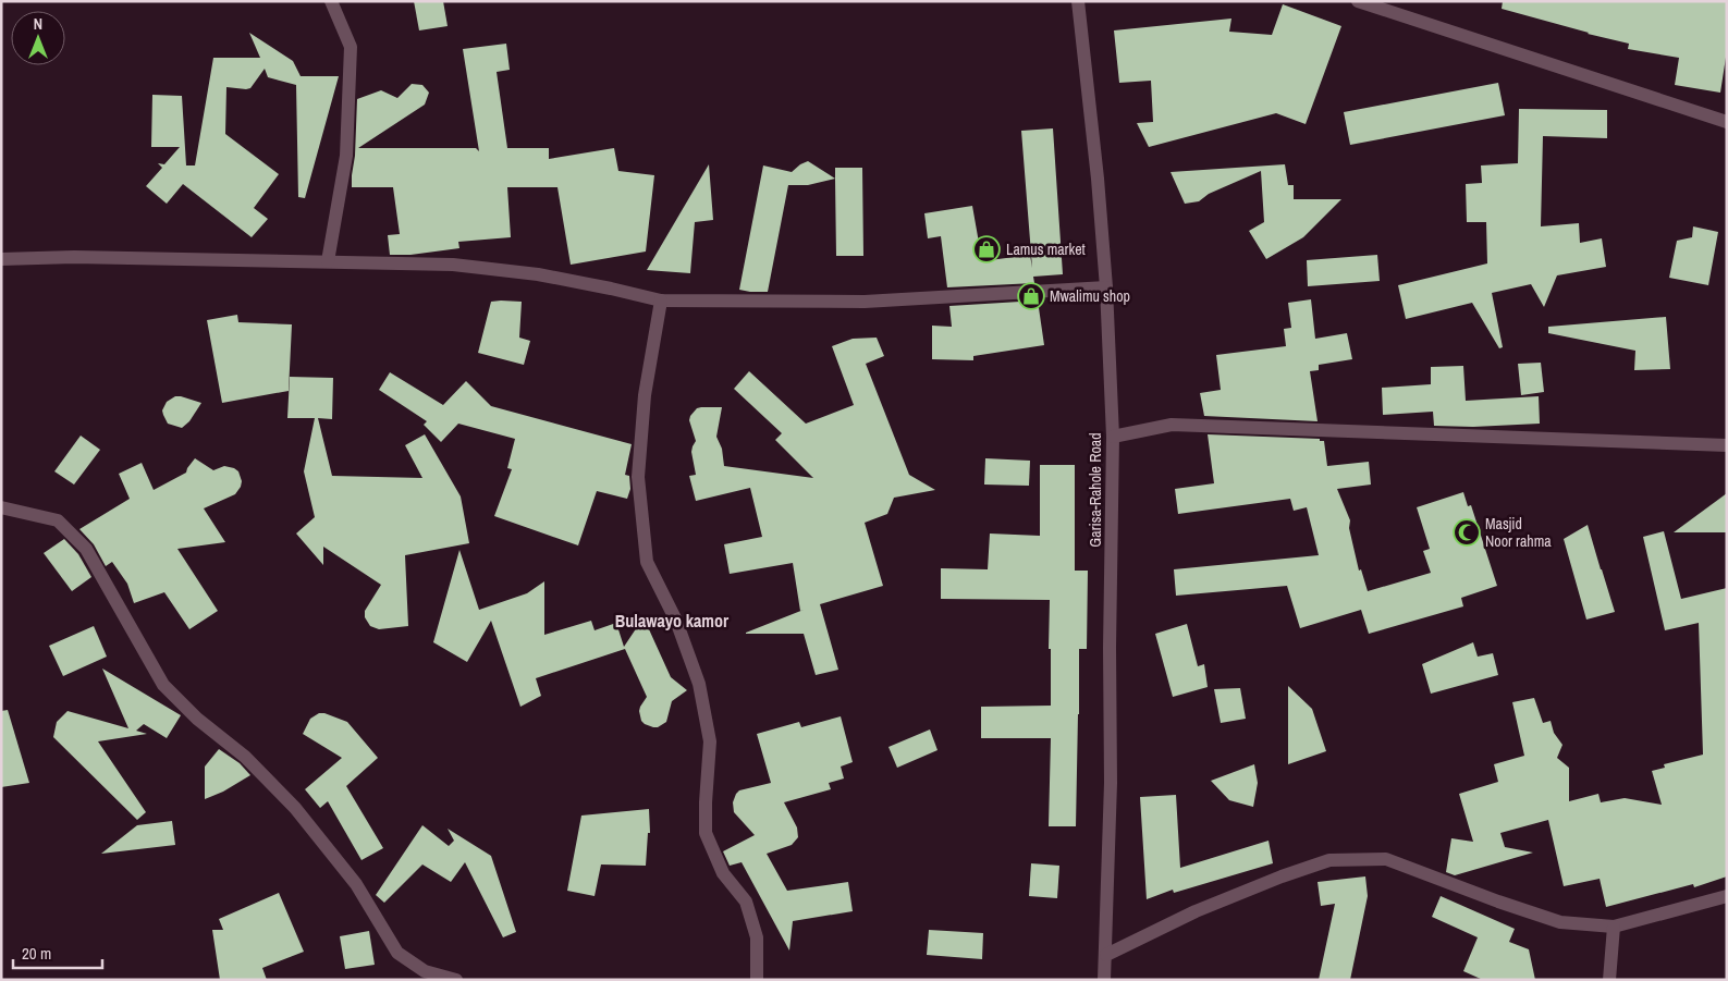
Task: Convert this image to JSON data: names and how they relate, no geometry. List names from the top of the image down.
{
  "streets": {
    "street": ["Garisa-Rahole Road"]
  },
  "districts": ["Bulawayo kamor"],
  "places": {
    "shop": ["Lamus market", "Mwalimu shop"],
    "mosque": ["Masjid Noor rahma"]
  },
  "scale_bar": "20 m",
  "north": "top"
}
